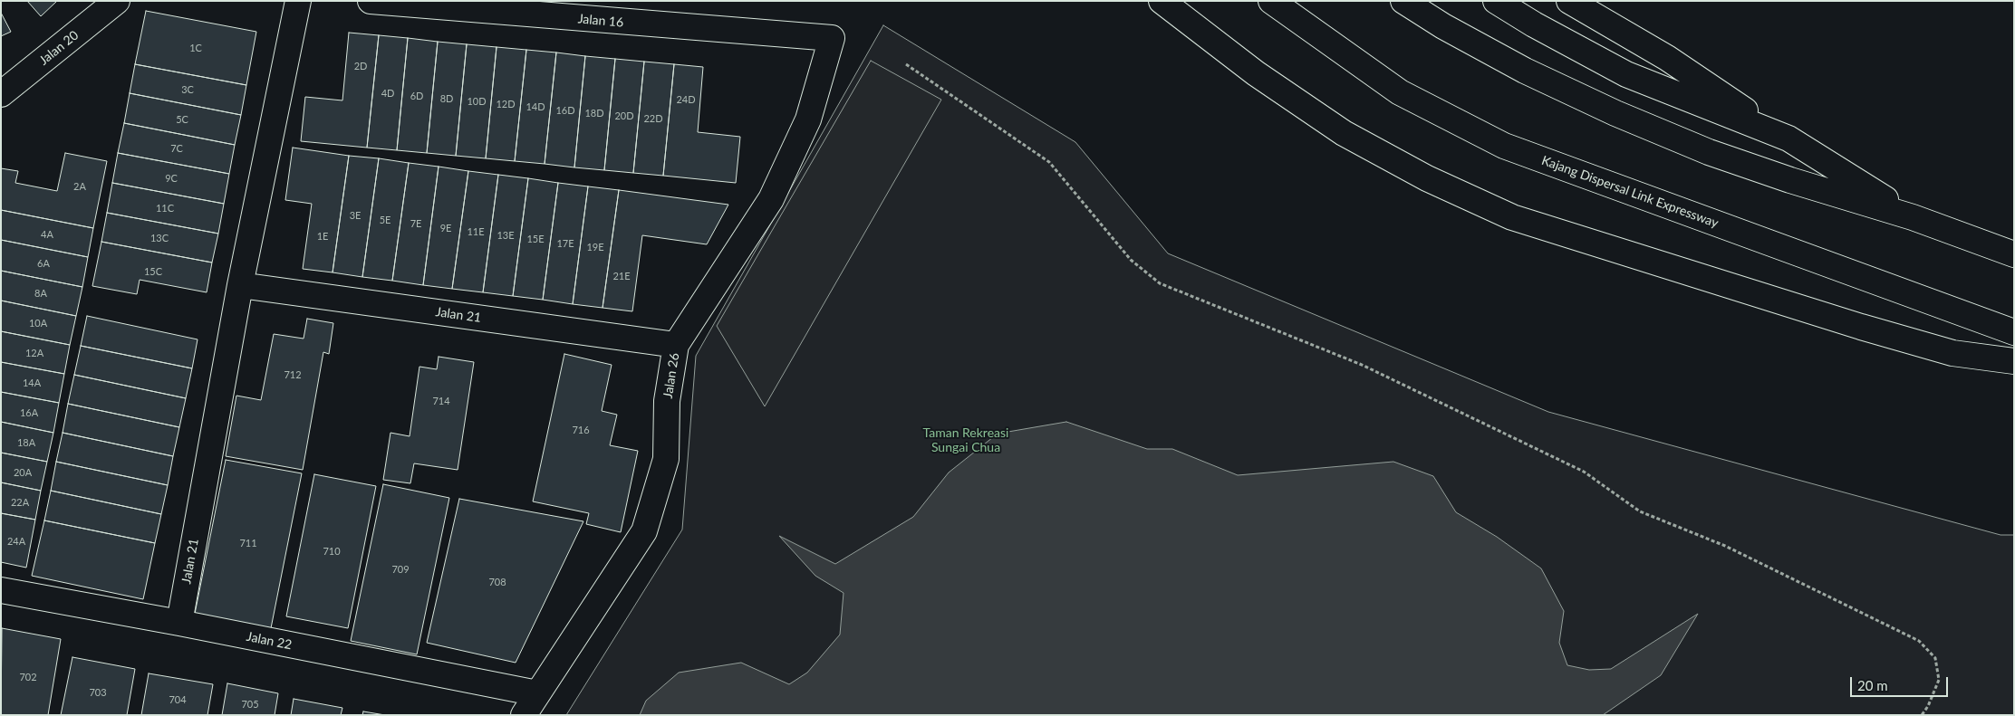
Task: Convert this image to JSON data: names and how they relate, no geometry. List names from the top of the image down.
{
  "streets": {
    "main road": [
      "Jalan 16",
      "Jalan 20",
      "Kajang Dispersal Link Expressway",
      "Jalan 21",
      "Jalan 26",
      "Jalan 22"
    ]
  },
  "crossings": [
    ["Jalan 16", "Jalan 26"],
    ["Jalan 21", "Jalan 26"],
    ["Jalan 21", "Jalan 22"],
    ["Jalan 26", "Jalan 22"]
  ],
  "parks": ["Taman Rekreasi Sungai Chua"],
  "house_numbers": [
    "1C",
    "2D",
    "3C",
    "4D",
    "6D",
    "8D",
    "24D",
    "10D",
    "12D",
    "14D",
    "16D",
    "18D",
    "20D",
    "22D",
    "5C",
    "7C",
    "9C",
    "2A",
    "11C",
    "3E",
    "5E",
    "7E",
    "9E",
    "11E",
    "4A",
    "13E",
    "1E",
    "13C",
    "15E",
    "17E",
    "19E",
    "6A",
    "15C",
    "21E",
    "8A",
    "10A",
    "12A",
    "712",
    "14A",
    "714",
    "16A",
    "716",
    "18A",
    "20A",
    "22A",
    "24A",
    "711",
    "710",
    "709",
    "708",
    "702",
    "703",
    "704",
    "705"
  ],
  "scale_bar": "20 m"
}
